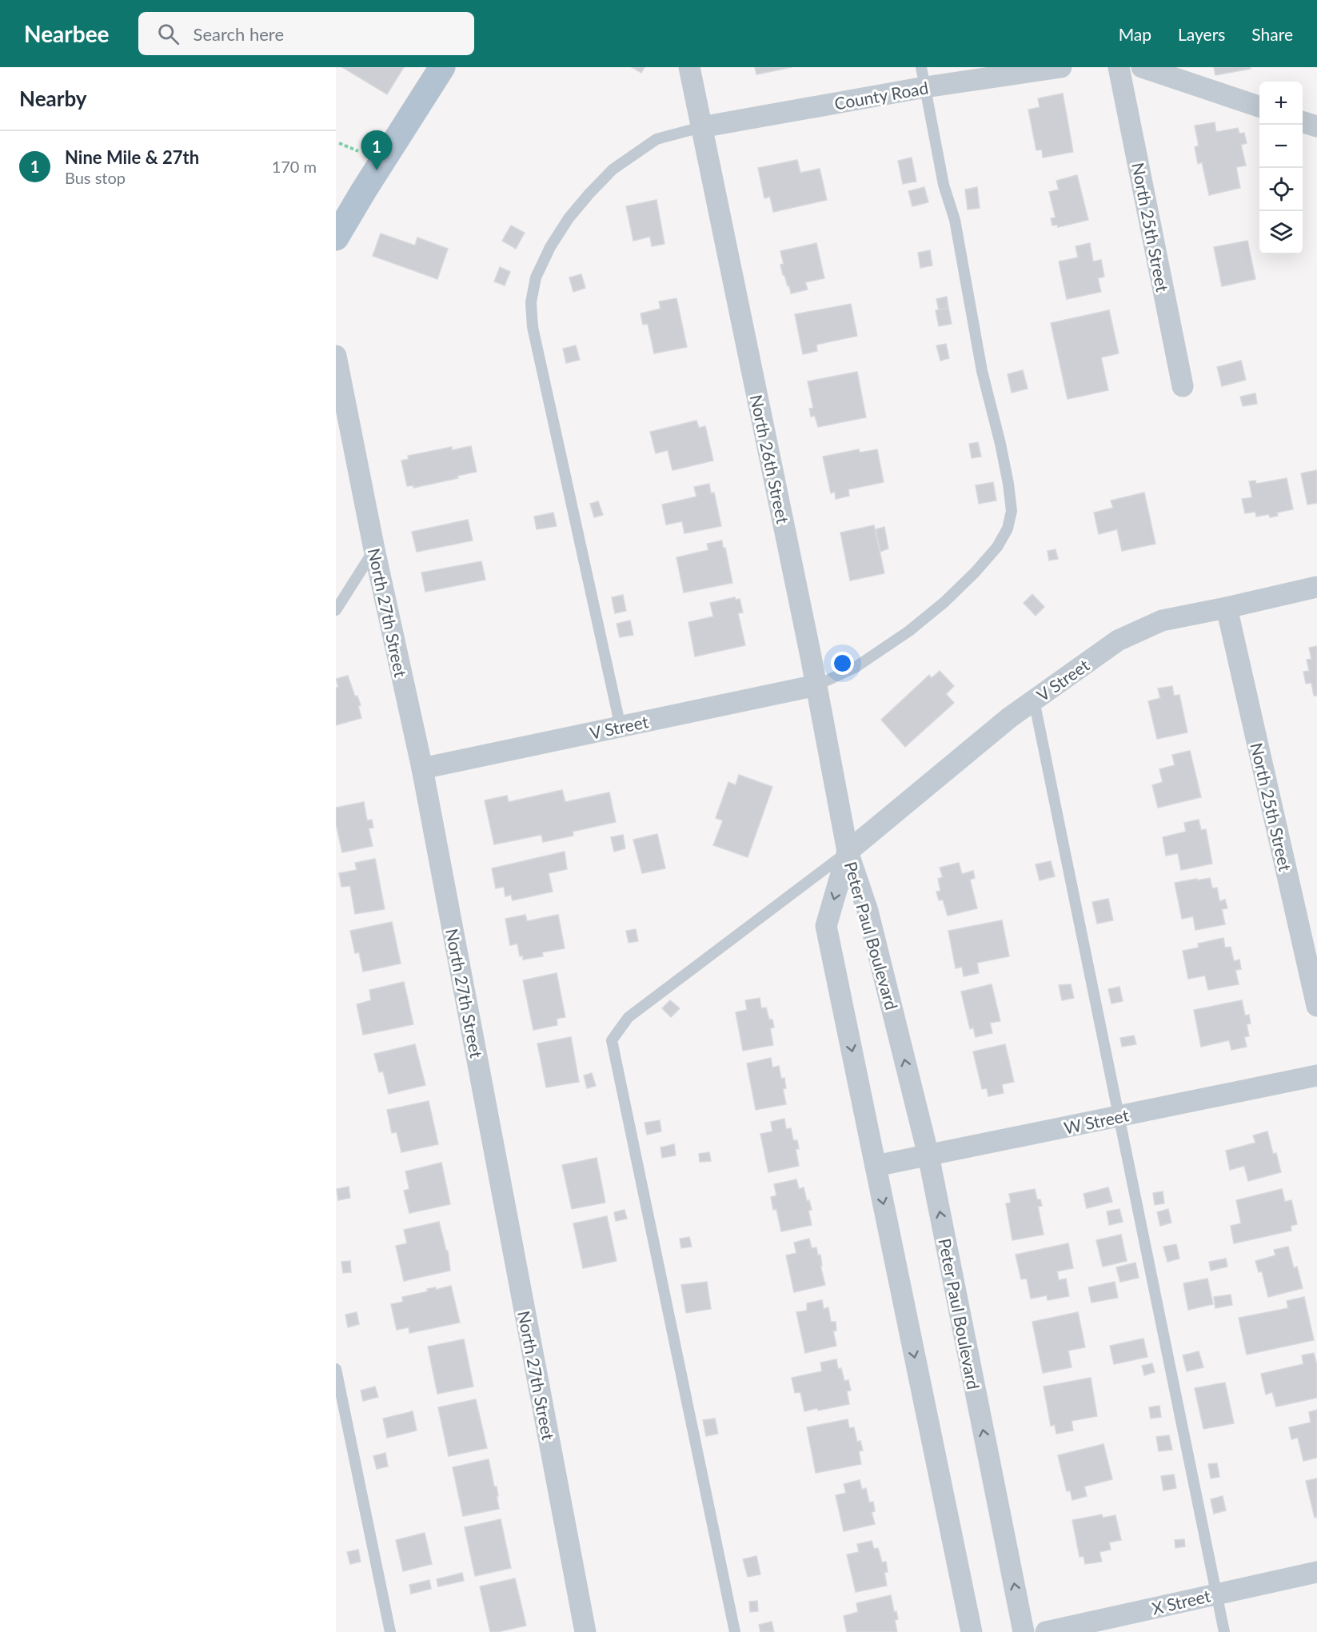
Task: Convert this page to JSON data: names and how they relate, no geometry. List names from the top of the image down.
{
  "streets": {
    "street": [
      "County Road",
      "North 25th Street",
      "North 26th Street",
      "North 27th Street",
      "V Street",
      "Peter Paul Boulevard",
      "W Street",
      "X Street"
    ]
  },
  "crossings": [
    ["County Road", "North 26th Street"],
    ["North 25th Street", "V Street"],
    ["North 26th Street", "V Street"],
    ["North 26th Street", "Peter Paul Boulevard"],
    ["North 27th Street", "V Street"],
    ["V Street", "Peter Paul Boulevard"],
    ["Peter Paul Boulevard", "W Street"]
  ],
  "page": {
    "header": "Nearbee",
    "search": "Search here",
    "nav": ["Map", "Layers", "Share"],
    "heading": "Nearby",
    "map_buttons": ["+", "−"],
    "list": [
      {
        "mark": "1",
        "name": "Nine Mile & 27th",
        "note": "Bus stop",
        "value": "170 m"
      }
    ],
    "pins": "1"
  }
}
